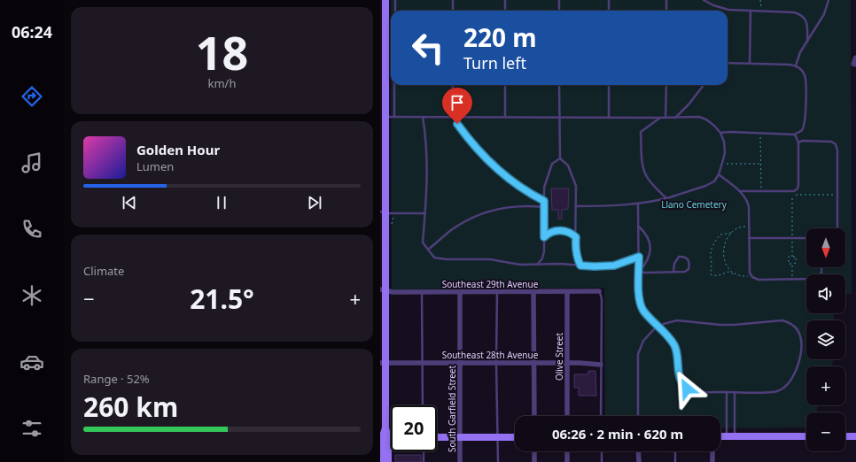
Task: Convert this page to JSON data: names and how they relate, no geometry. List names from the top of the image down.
{
  "streets": {
    "street": [
      "Southeast 29th Avenue",
      "Southeast 28th Avenue",
      "Olive Street",
      "South Garfield Street"
    ]
  },
  "crossings": [
    ["Southeast 29th Avenue", "Olive Street"],
    ["Southeast 29th Avenue", "South Garfield Street"],
    ["Southeast 28th Avenue", "Olive Street"],
    ["Southeast 28th Avenue", "South Garfield Street"]
  ],
  "parks": ["Llano Cemetery"],
  "north": "bottom",
  "page": {
    "tabs": "06:24",
    "tile": [
      ["18", "km/h"],
      "Climate",
      ["Range · 52%", "260 km"]
    ],
    "turn": ["220 m", "Turn left"],
    "song": ["Golden Hour", "Lumen"],
    "map_buttons": ["+", "−"],
    "heat": ["−", "21.5°", "+"],
    "limit": "20",
    "trip": "06:26 · 2 min · 620 m"
  }
}
